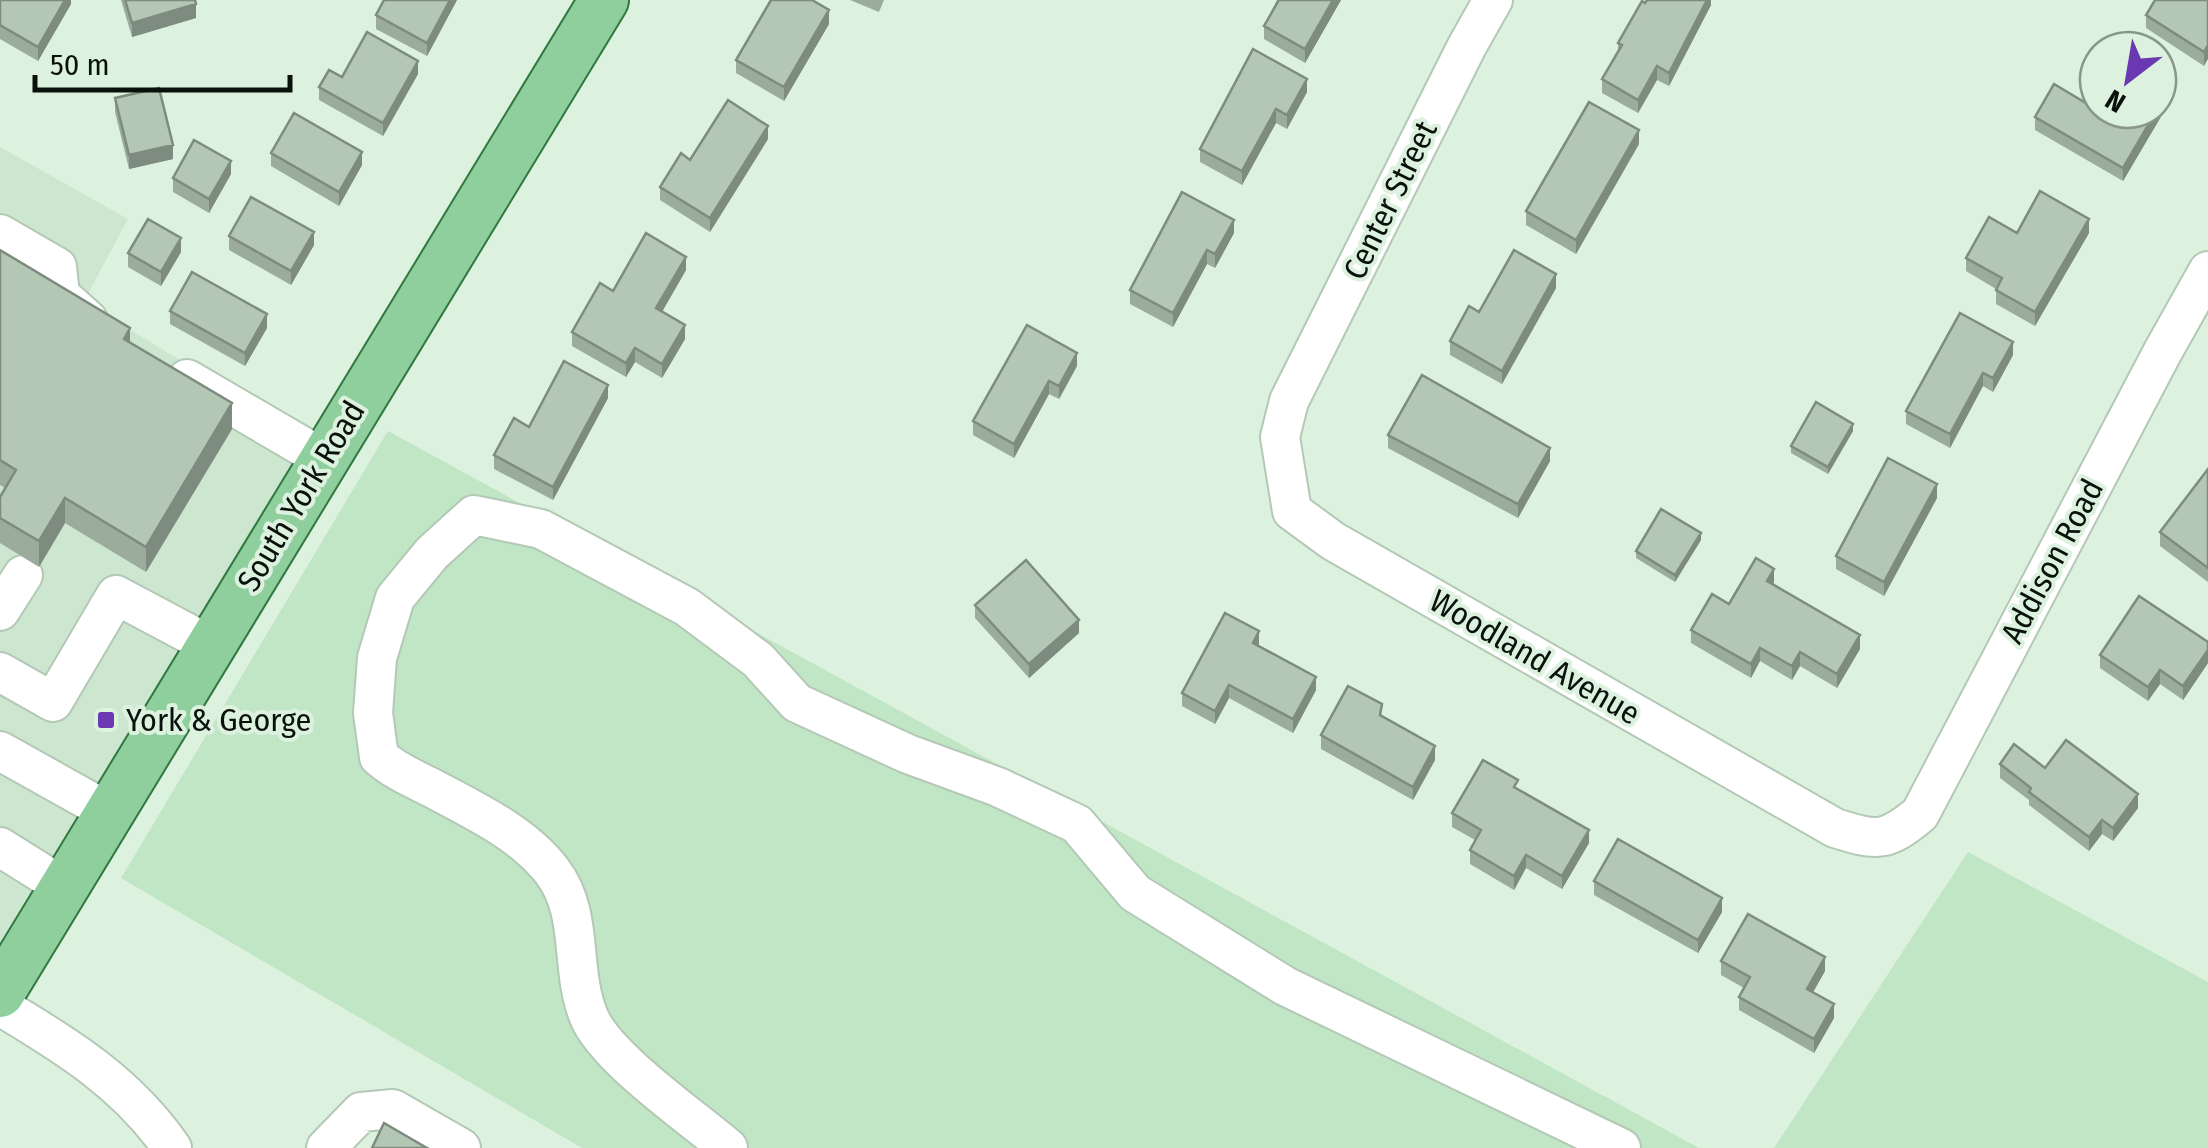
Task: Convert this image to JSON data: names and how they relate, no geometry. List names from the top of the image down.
{
  "streets": {
    "main road": ["South York Road"],
    "street": ["Center Street", "Addison Road", "Woodland Avenue"]
  },
  "crossings": [
    ["Center Street", "Woodland Avenue"],
    ["Addison Road", "Woodland Avenue"]
  ],
  "places": {
    "transit": ["York & George"]
  },
  "scale_bar": "50 m",
  "north": "bottom left"
}
